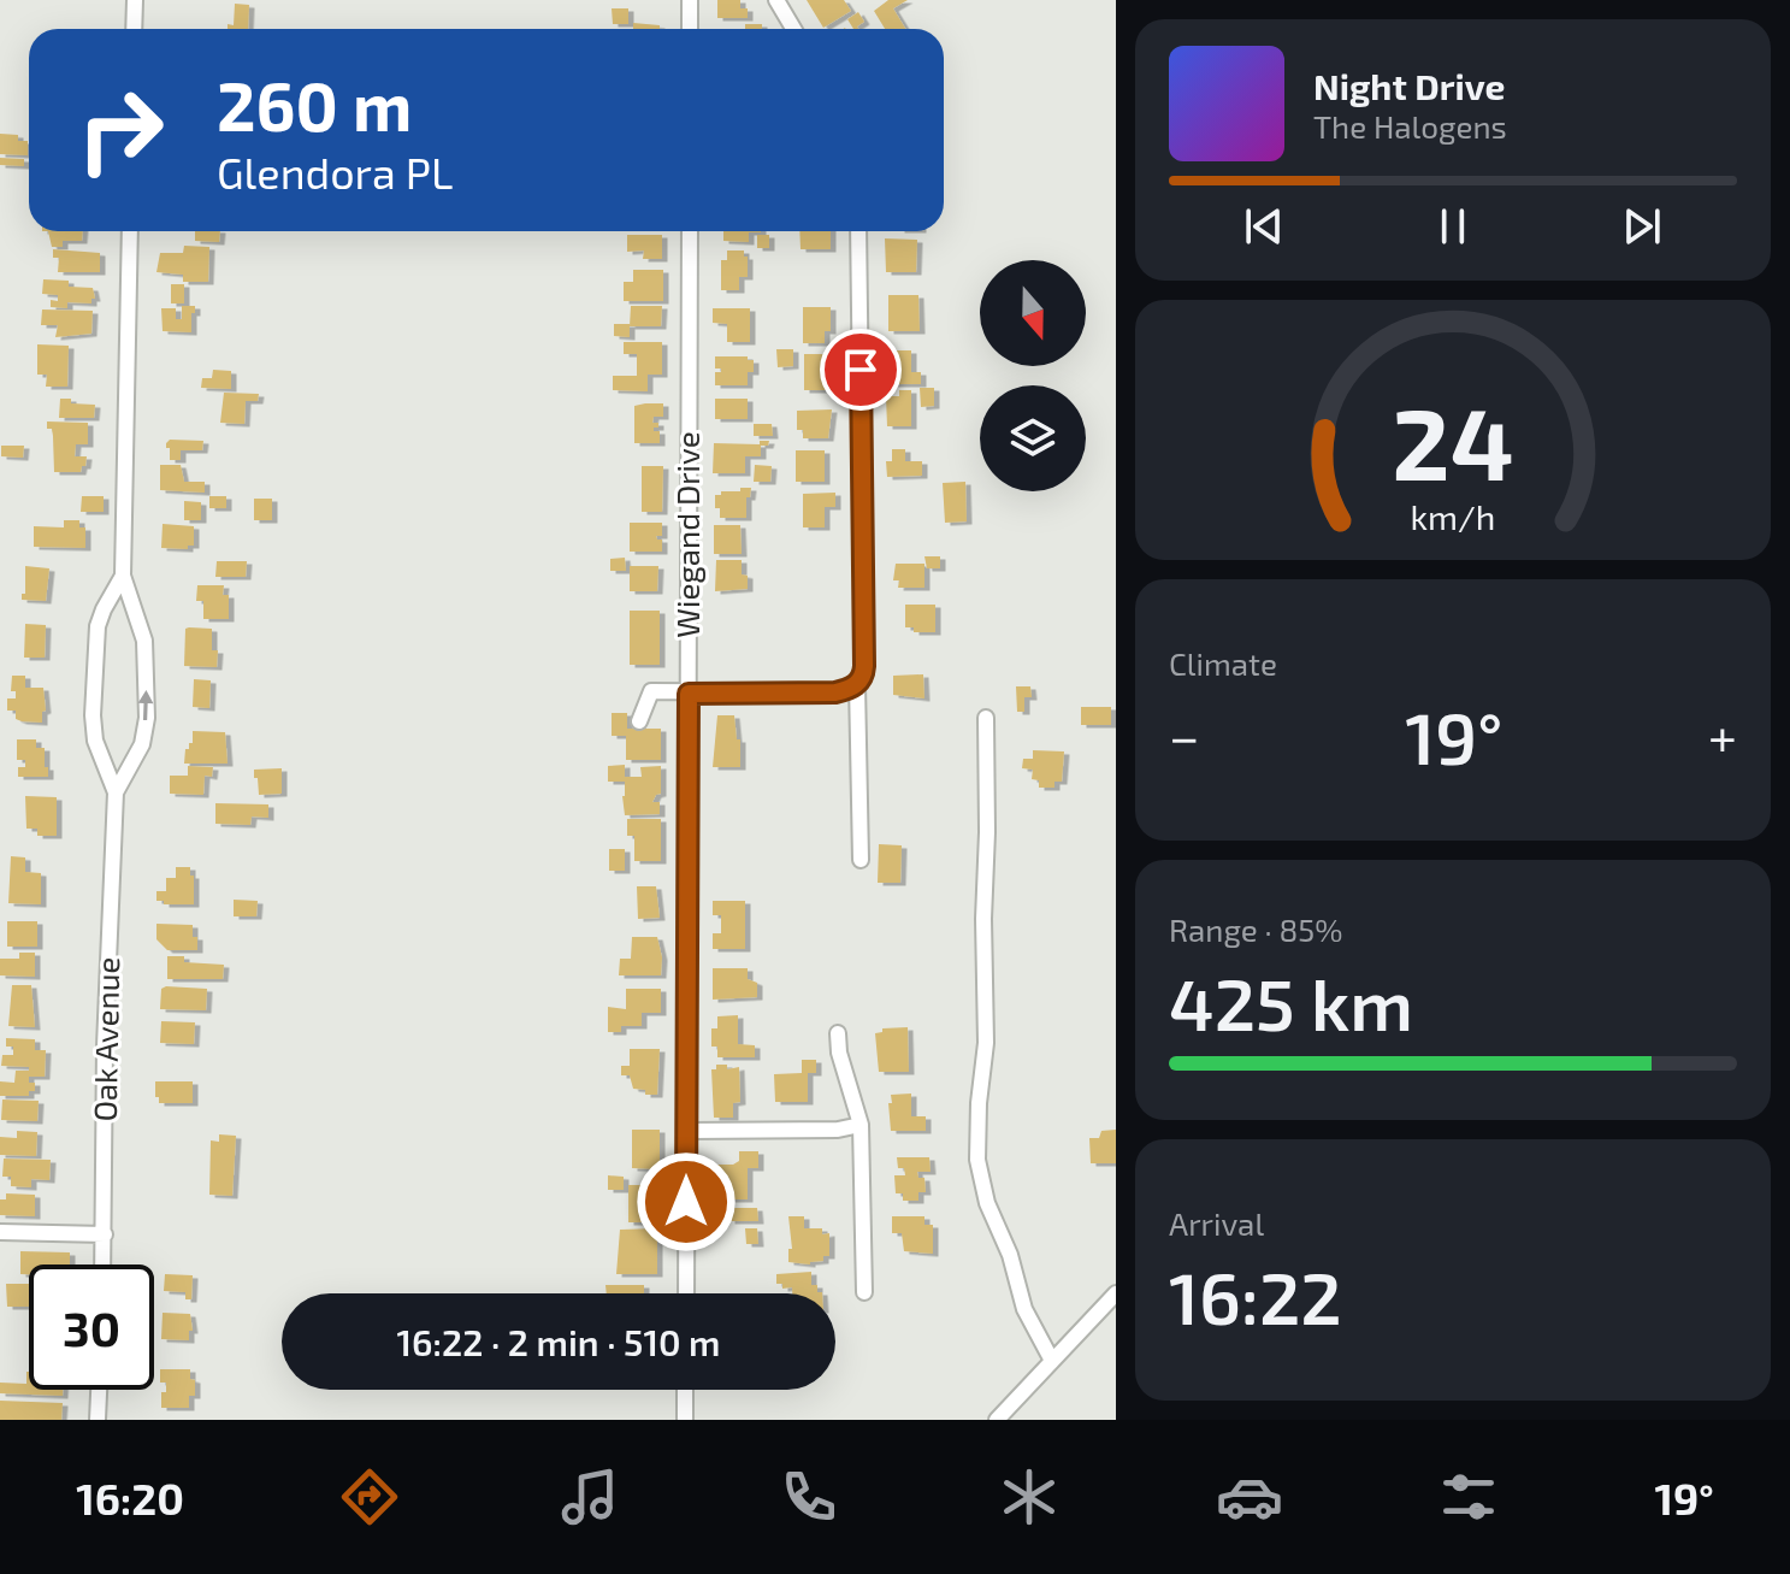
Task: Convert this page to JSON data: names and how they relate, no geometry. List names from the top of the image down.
{
  "streets": {
    "street": ["Wiegand Drive", "Oak Avenue"]
  },
  "north": "bottom",
  "page": {
    "turn": ["260 m", "Glendora PL"],
    "song": ["Night Drive", "The Halogens"],
    "tile": [
      "Climate",
      ["Range · 85%", "425 km"],
      ["Arrival", "16:22"]
    ],
    "heat": ["−", "19°", "+"],
    "limit": "30",
    "trip": "16:22 · 2 min · 510 m",
    "tabs": ["16:20", "19°"],
    "gauge": ["24", "km/h"]
  }
}
